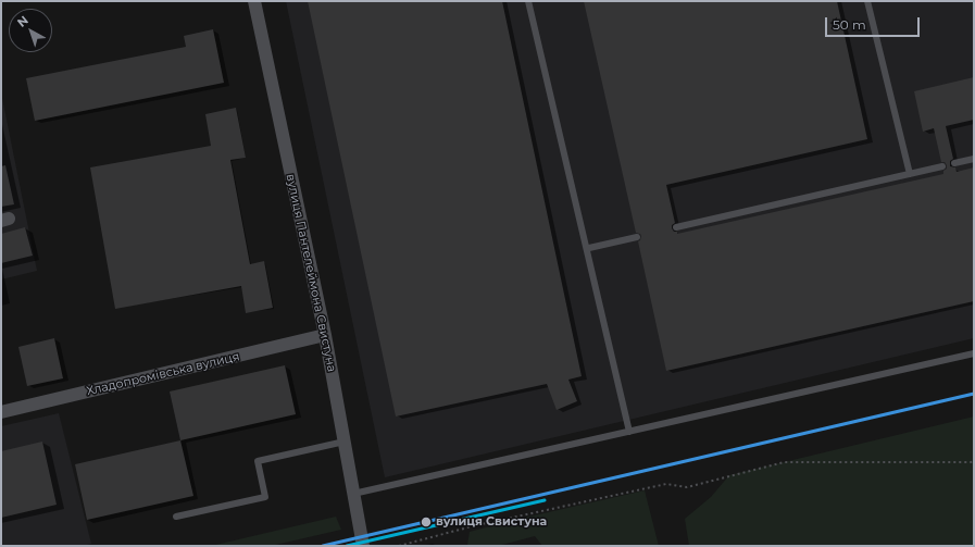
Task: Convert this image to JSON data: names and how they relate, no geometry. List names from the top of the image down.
{
  "streets": {
    "street": ["вулиця Пантелеймона Свистуна", "Хладопромівська вулиця"]
  },
  "crossings": [
    ["вулиця Пантелеймона Свистуна", "Хладопромівська вулиця"]
  ],
  "places": ["вулиця Свистуна"],
  "scale_bar": "50 m",
  "north": "top left"
}
